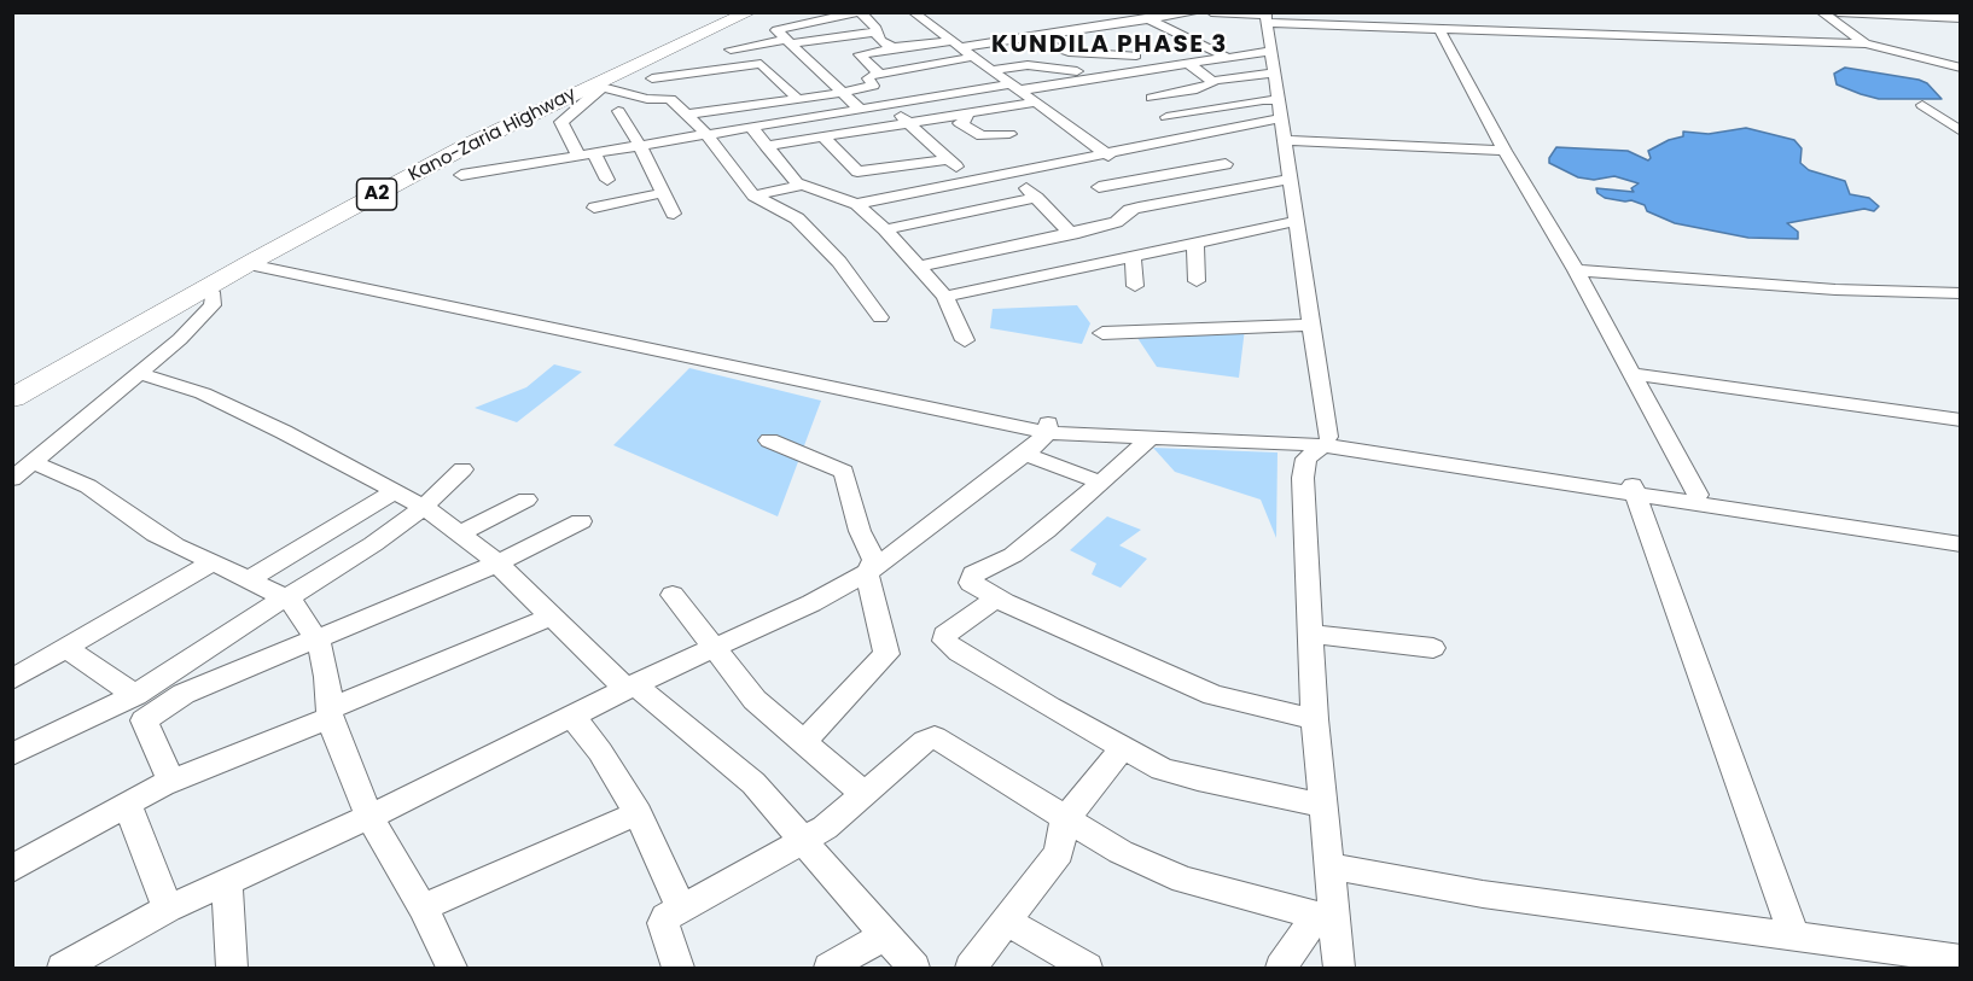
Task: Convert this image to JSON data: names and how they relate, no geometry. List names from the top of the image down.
{
  "streets": {
    "highway": ["Kano-Zaria Highway", "A2"]
  },
  "districts": ["KUNDILA PHASE 3"]
}
